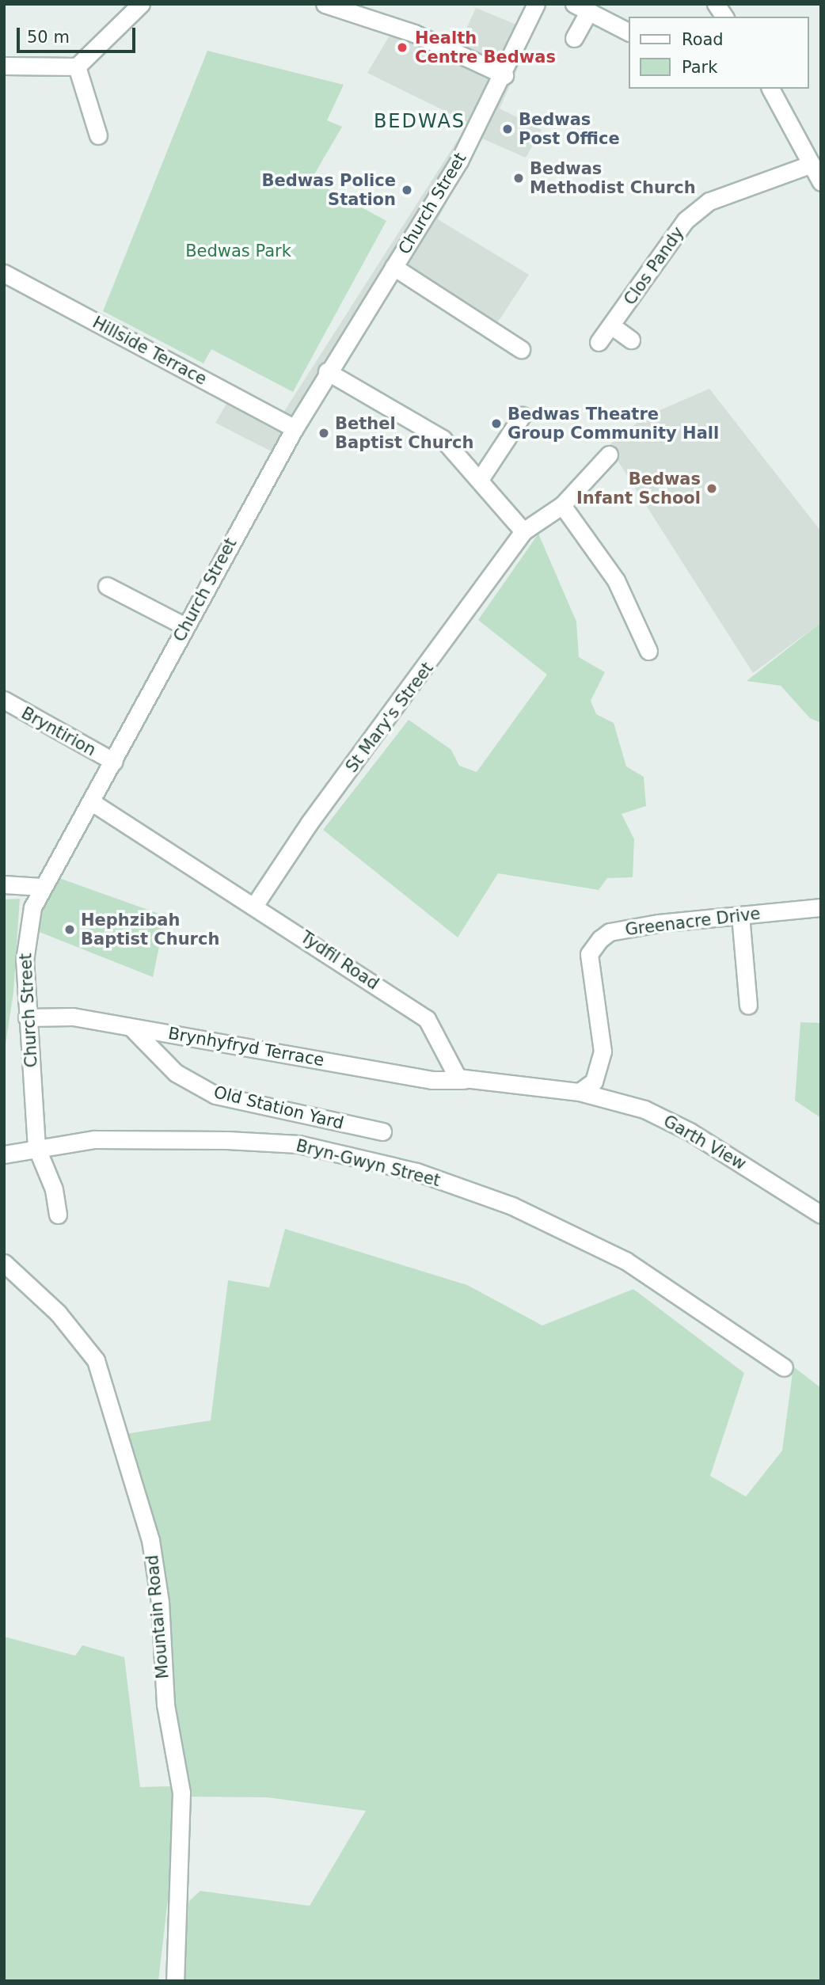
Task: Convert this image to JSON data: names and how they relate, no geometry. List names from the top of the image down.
{
  "streets": {
    "street": [
      "Church Street",
      "Clos Pandy",
      "Hillside Terrace",
      "St Mary's Street",
      "Bryntirion",
      "Greenacre Drive",
      "Tydfil Road",
      "Brynhyfryd Terrace",
      "Old Station Yard",
      "Garth View",
      "Bryn-Gwyn Street",
      "Mountain Road"
    ]
  },
  "crossings": [
    ["Church Street", "Hillside Terrace"],
    ["Church Street", "Bryntirion"],
    ["Church Street", "Tydfil Road"],
    ["Church Street", "Brynhyfryd Terrace"],
    ["Church Street", "Bryn-Gwyn Street"],
    ["St Mary's Street", "Tydfil Road"],
    ["Greenacre Drive", "Garth View"],
    ["Tydfil Road", "Brynhyfryd Terrace"],
    ["Brynhyfryd Terrace", "Old Station Yard"]
  ],
  "districts": ["BEDWAS"],
  "parks": ["Bedwas Park"],
  "places": [
    "Health Centre Bedwas",
    "Bedwas Post Office",
    "Bedwas Methodist Church",
    "Bedwas Police Station",
    "Bedwas Theatre Group Community Hall",
    "Bethel Baptist Church",
    "Bedwas Infant School",
    "Hephzibah Baptist Church"
  ],
  "legend": ["Road", "Park"],
  "scale_bar": "50 m"
}
